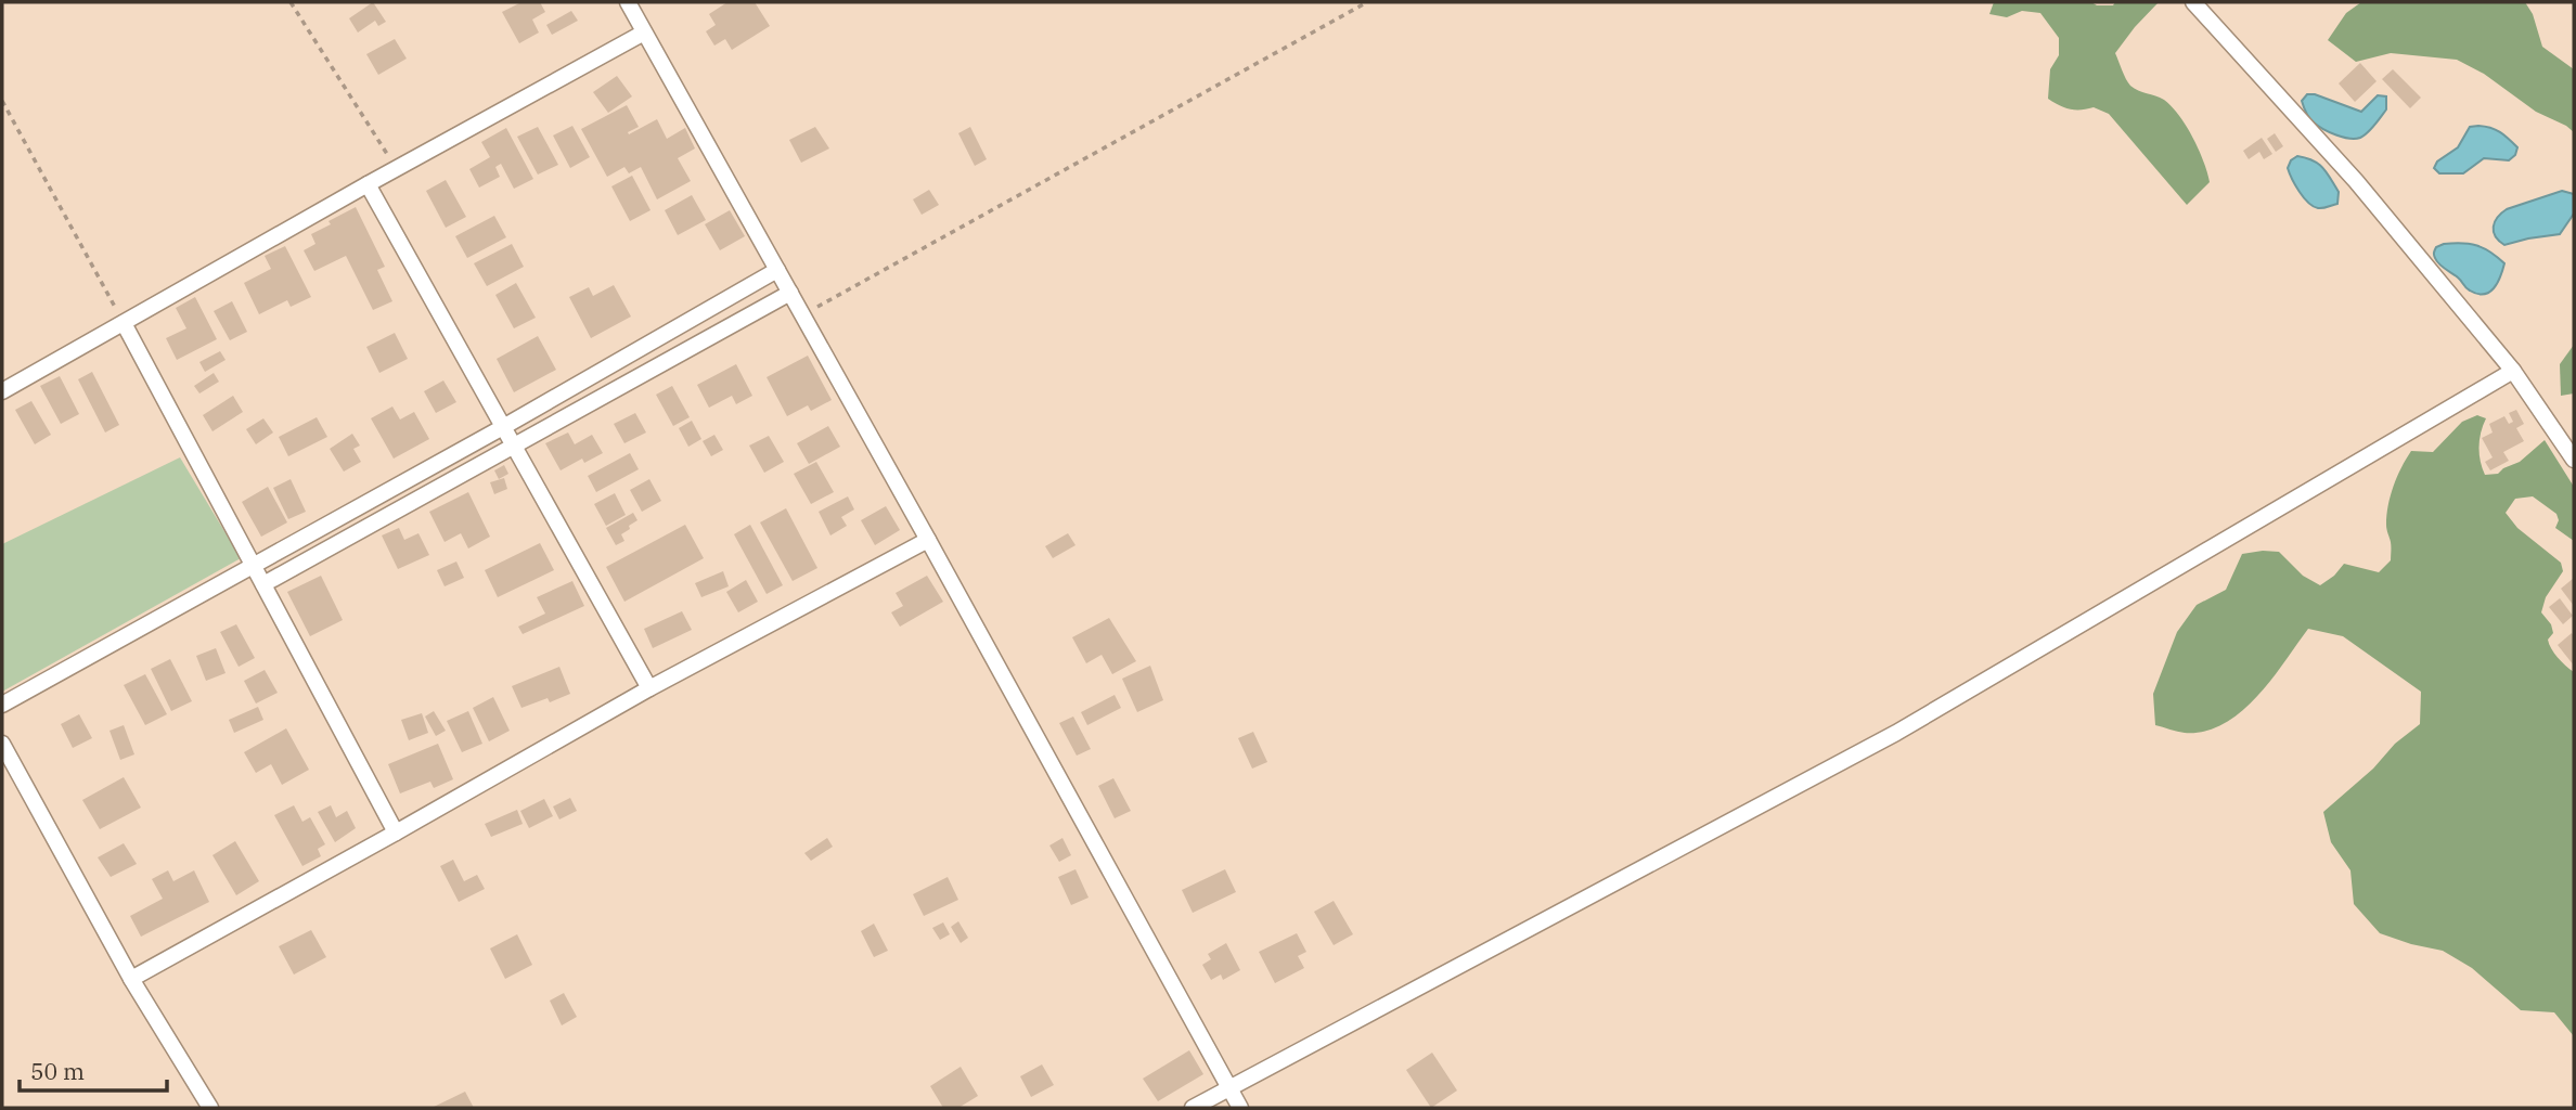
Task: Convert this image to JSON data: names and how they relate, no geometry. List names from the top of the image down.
{
  "scale_bar": "50 m"
}
